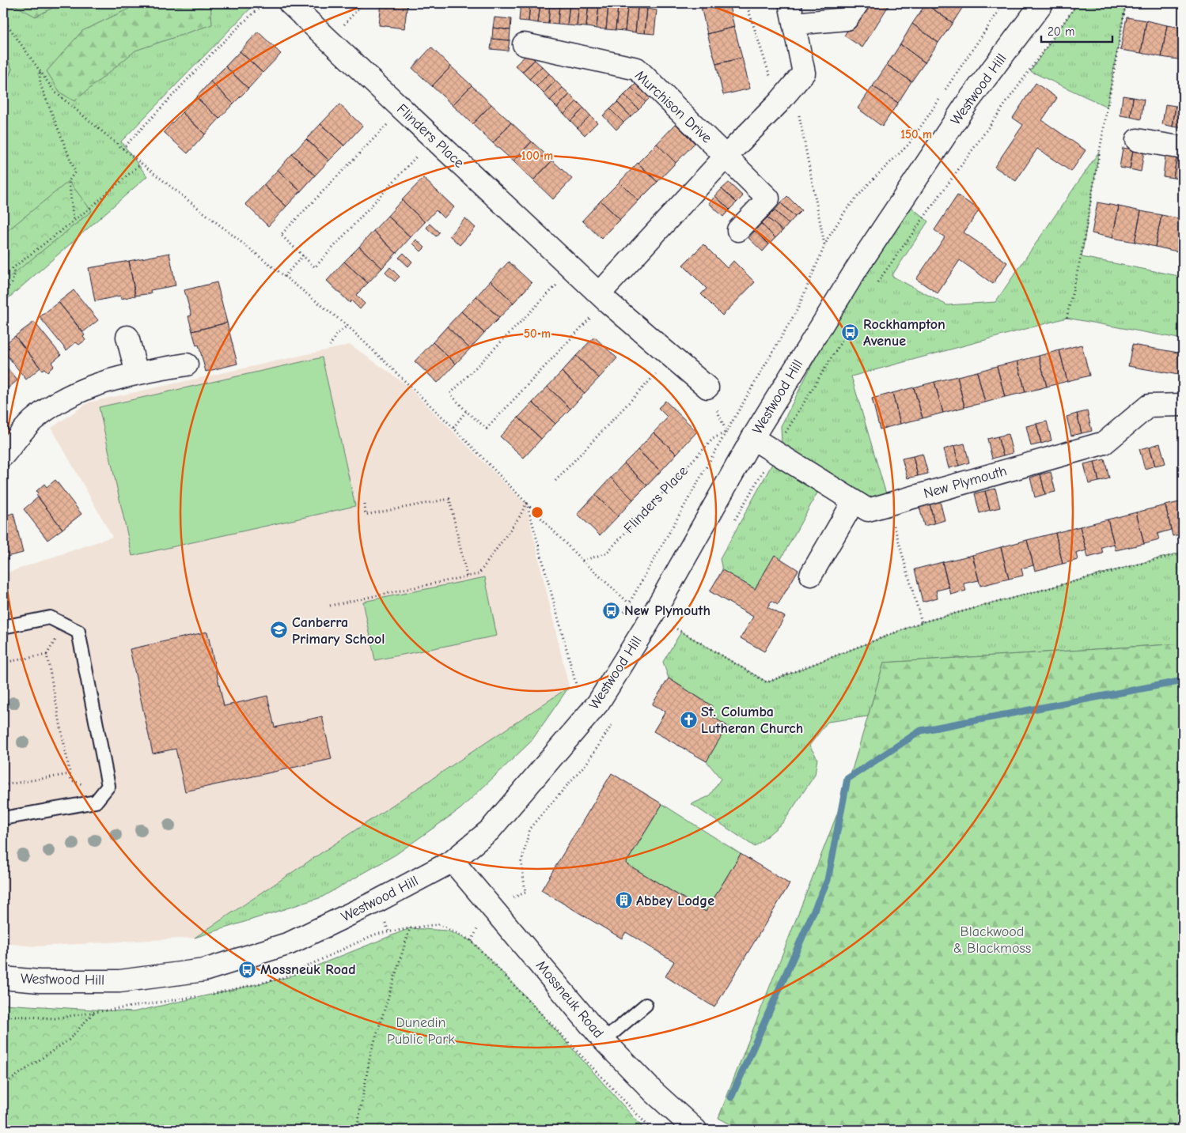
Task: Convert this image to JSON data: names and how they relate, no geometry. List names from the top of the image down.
{
  "streets": {
    "street": [
      "Westwood Hill",
      "Murchison Drive",
      "Flinders Place",
      "New Plymouth",
      "Mossneuk Road"
    ]
  },
  "crossings": [
    ["Westwood Hill", "New Plymouth"],
    ["Westwood Hill", "Mossneuk Road"]
  ],
  "parks": ["Blackwood & Blackmoss", "Dunedin Public Park"],
  "places": {
    "bus stop": ["Rockhampton Avenue", "New Plymouth", "Mossneuk Road"],
    "school or university": ["Canberra Primary School"],
    "church": ["St. Columba Lutheran Church"],
    "building": ["Abbey Lodge"]
  },
  "scale_bar": "20 m",
  "rings": ["150 m", "100 m", "50 m"]
}
